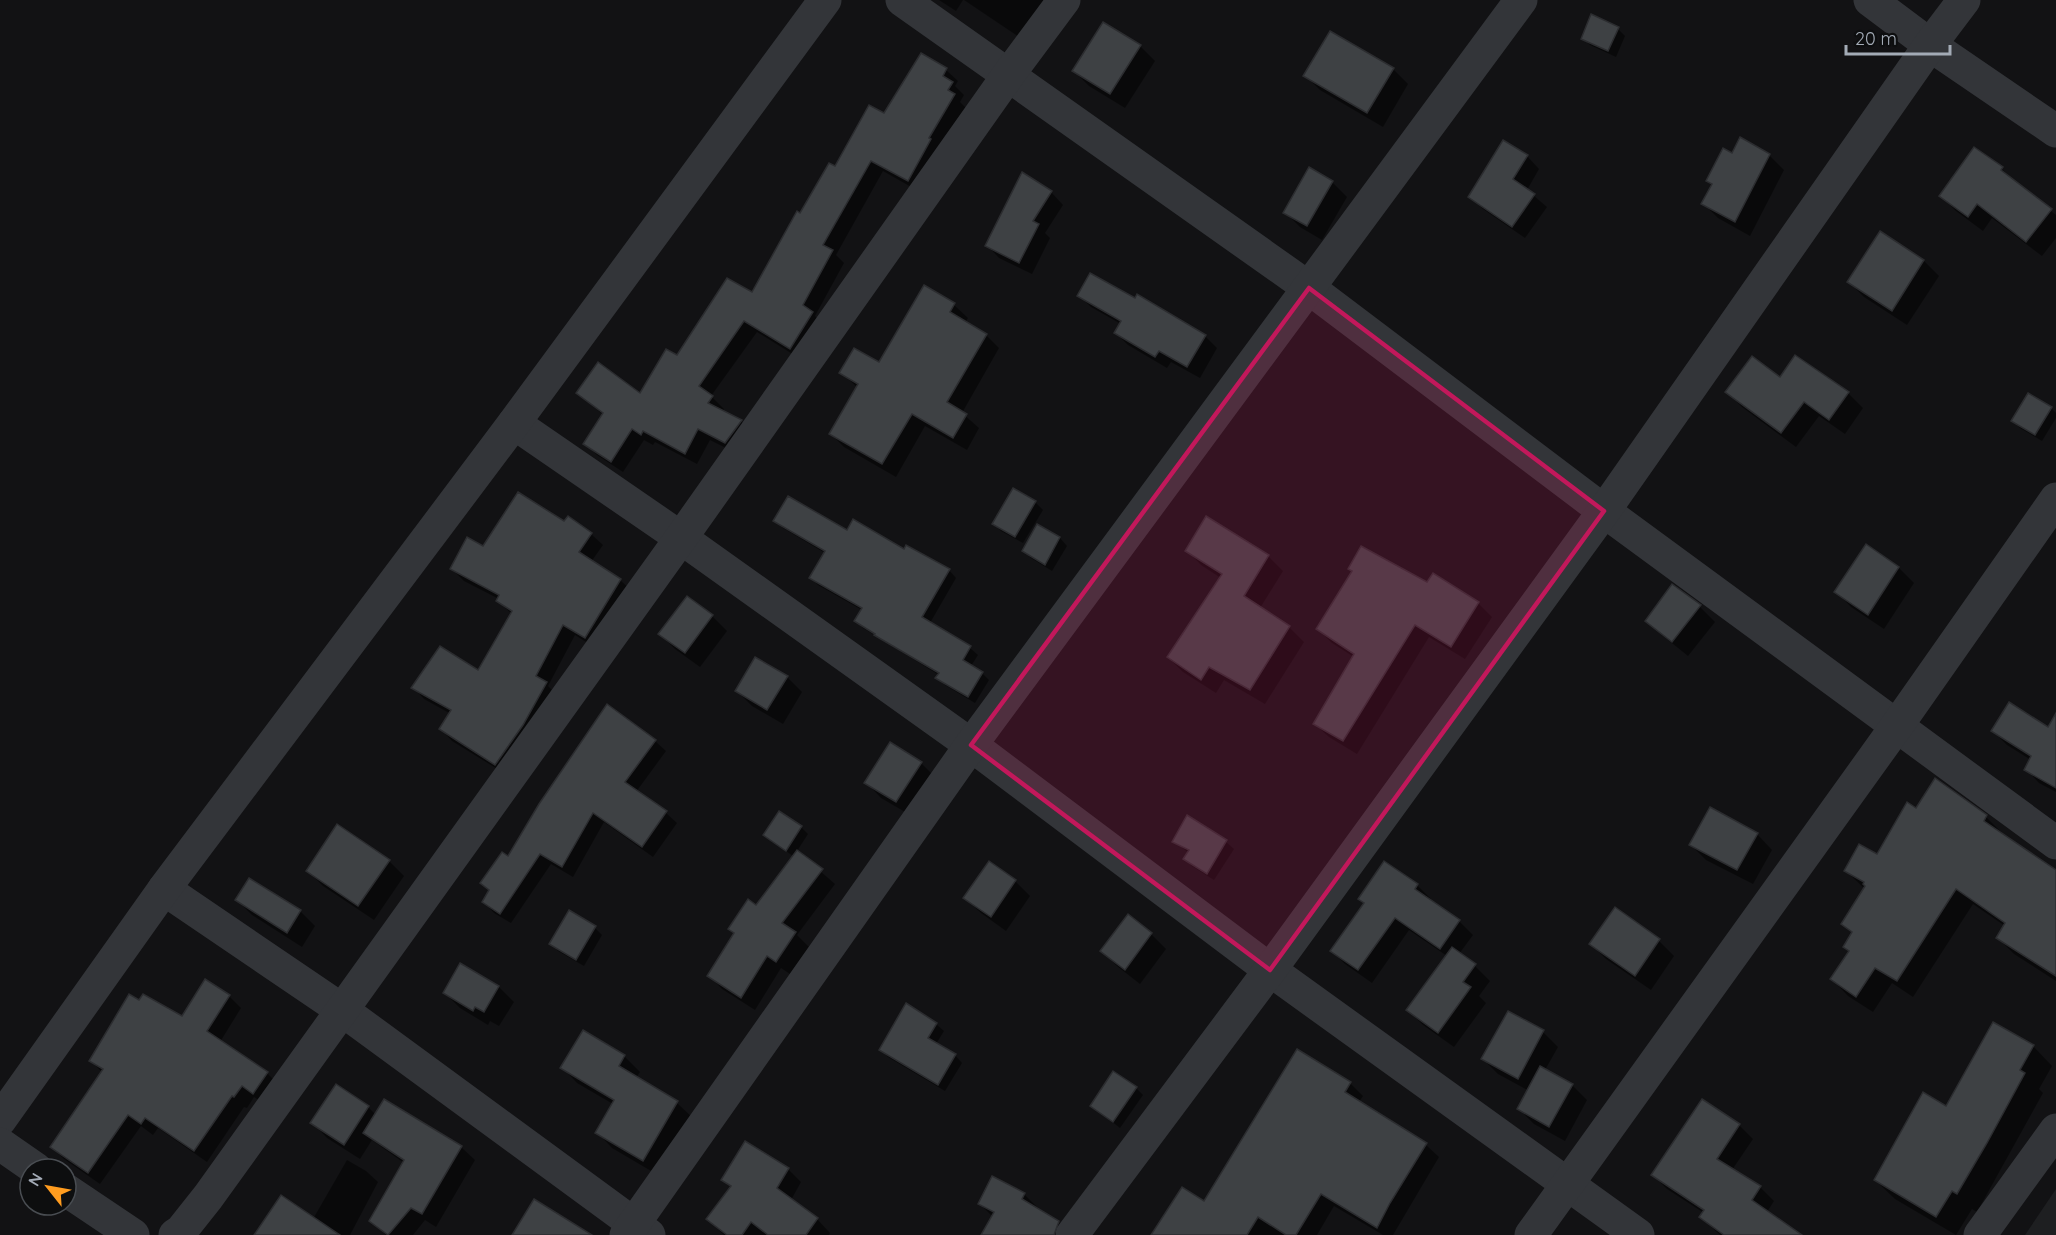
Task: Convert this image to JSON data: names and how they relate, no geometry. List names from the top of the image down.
{
  "scale_bar": "20 m",
  "north": "top left"
}
